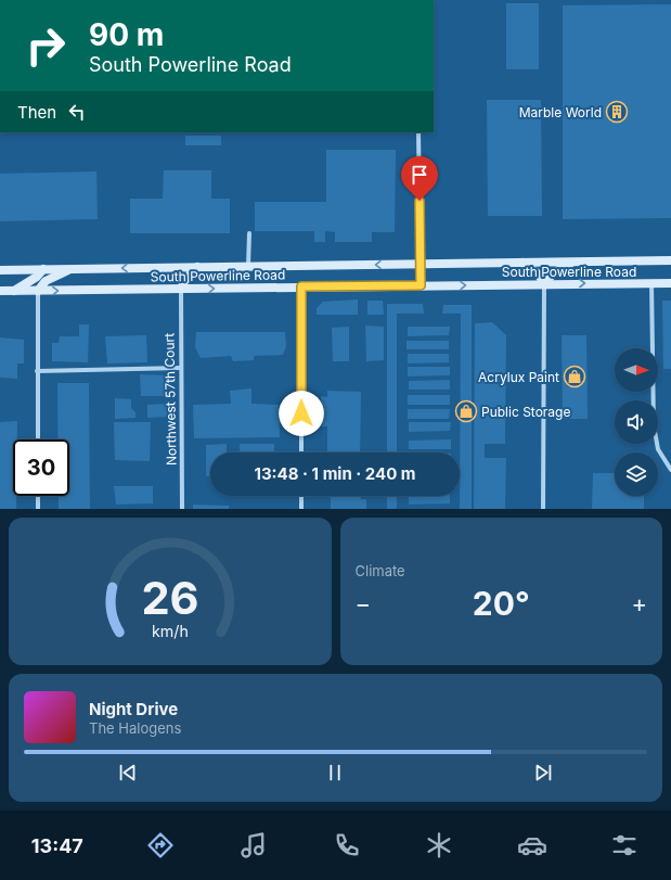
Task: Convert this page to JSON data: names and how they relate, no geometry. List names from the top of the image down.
{
  "streets": {
    "main road": ["South Powerline Road"],
    "street": ["Northwest 57th Court"]
  },
  "crossings": [
    ["South Powerline Road", "Northwest 57th Court"]
  ],
  "places": {
    "building": ["Marble World"],
    "shop": ["Acrylux Paint", "Public Storage"]
  },
  "north": "right",
  "page": {
    "turn": ["90 m", "South Powerline Road"],
    "then": "Then",
    "limit": "30",
    "trip": "13:48 · 1 min · 240 m",
    "tile": "Climate",
    "heat": ["−", "20°", "+"],
    "song": ["Night Drive", "The Halogens"],
    "tabs": "13:47",
    "gauge": ["26", "km/h"]
  }
}
